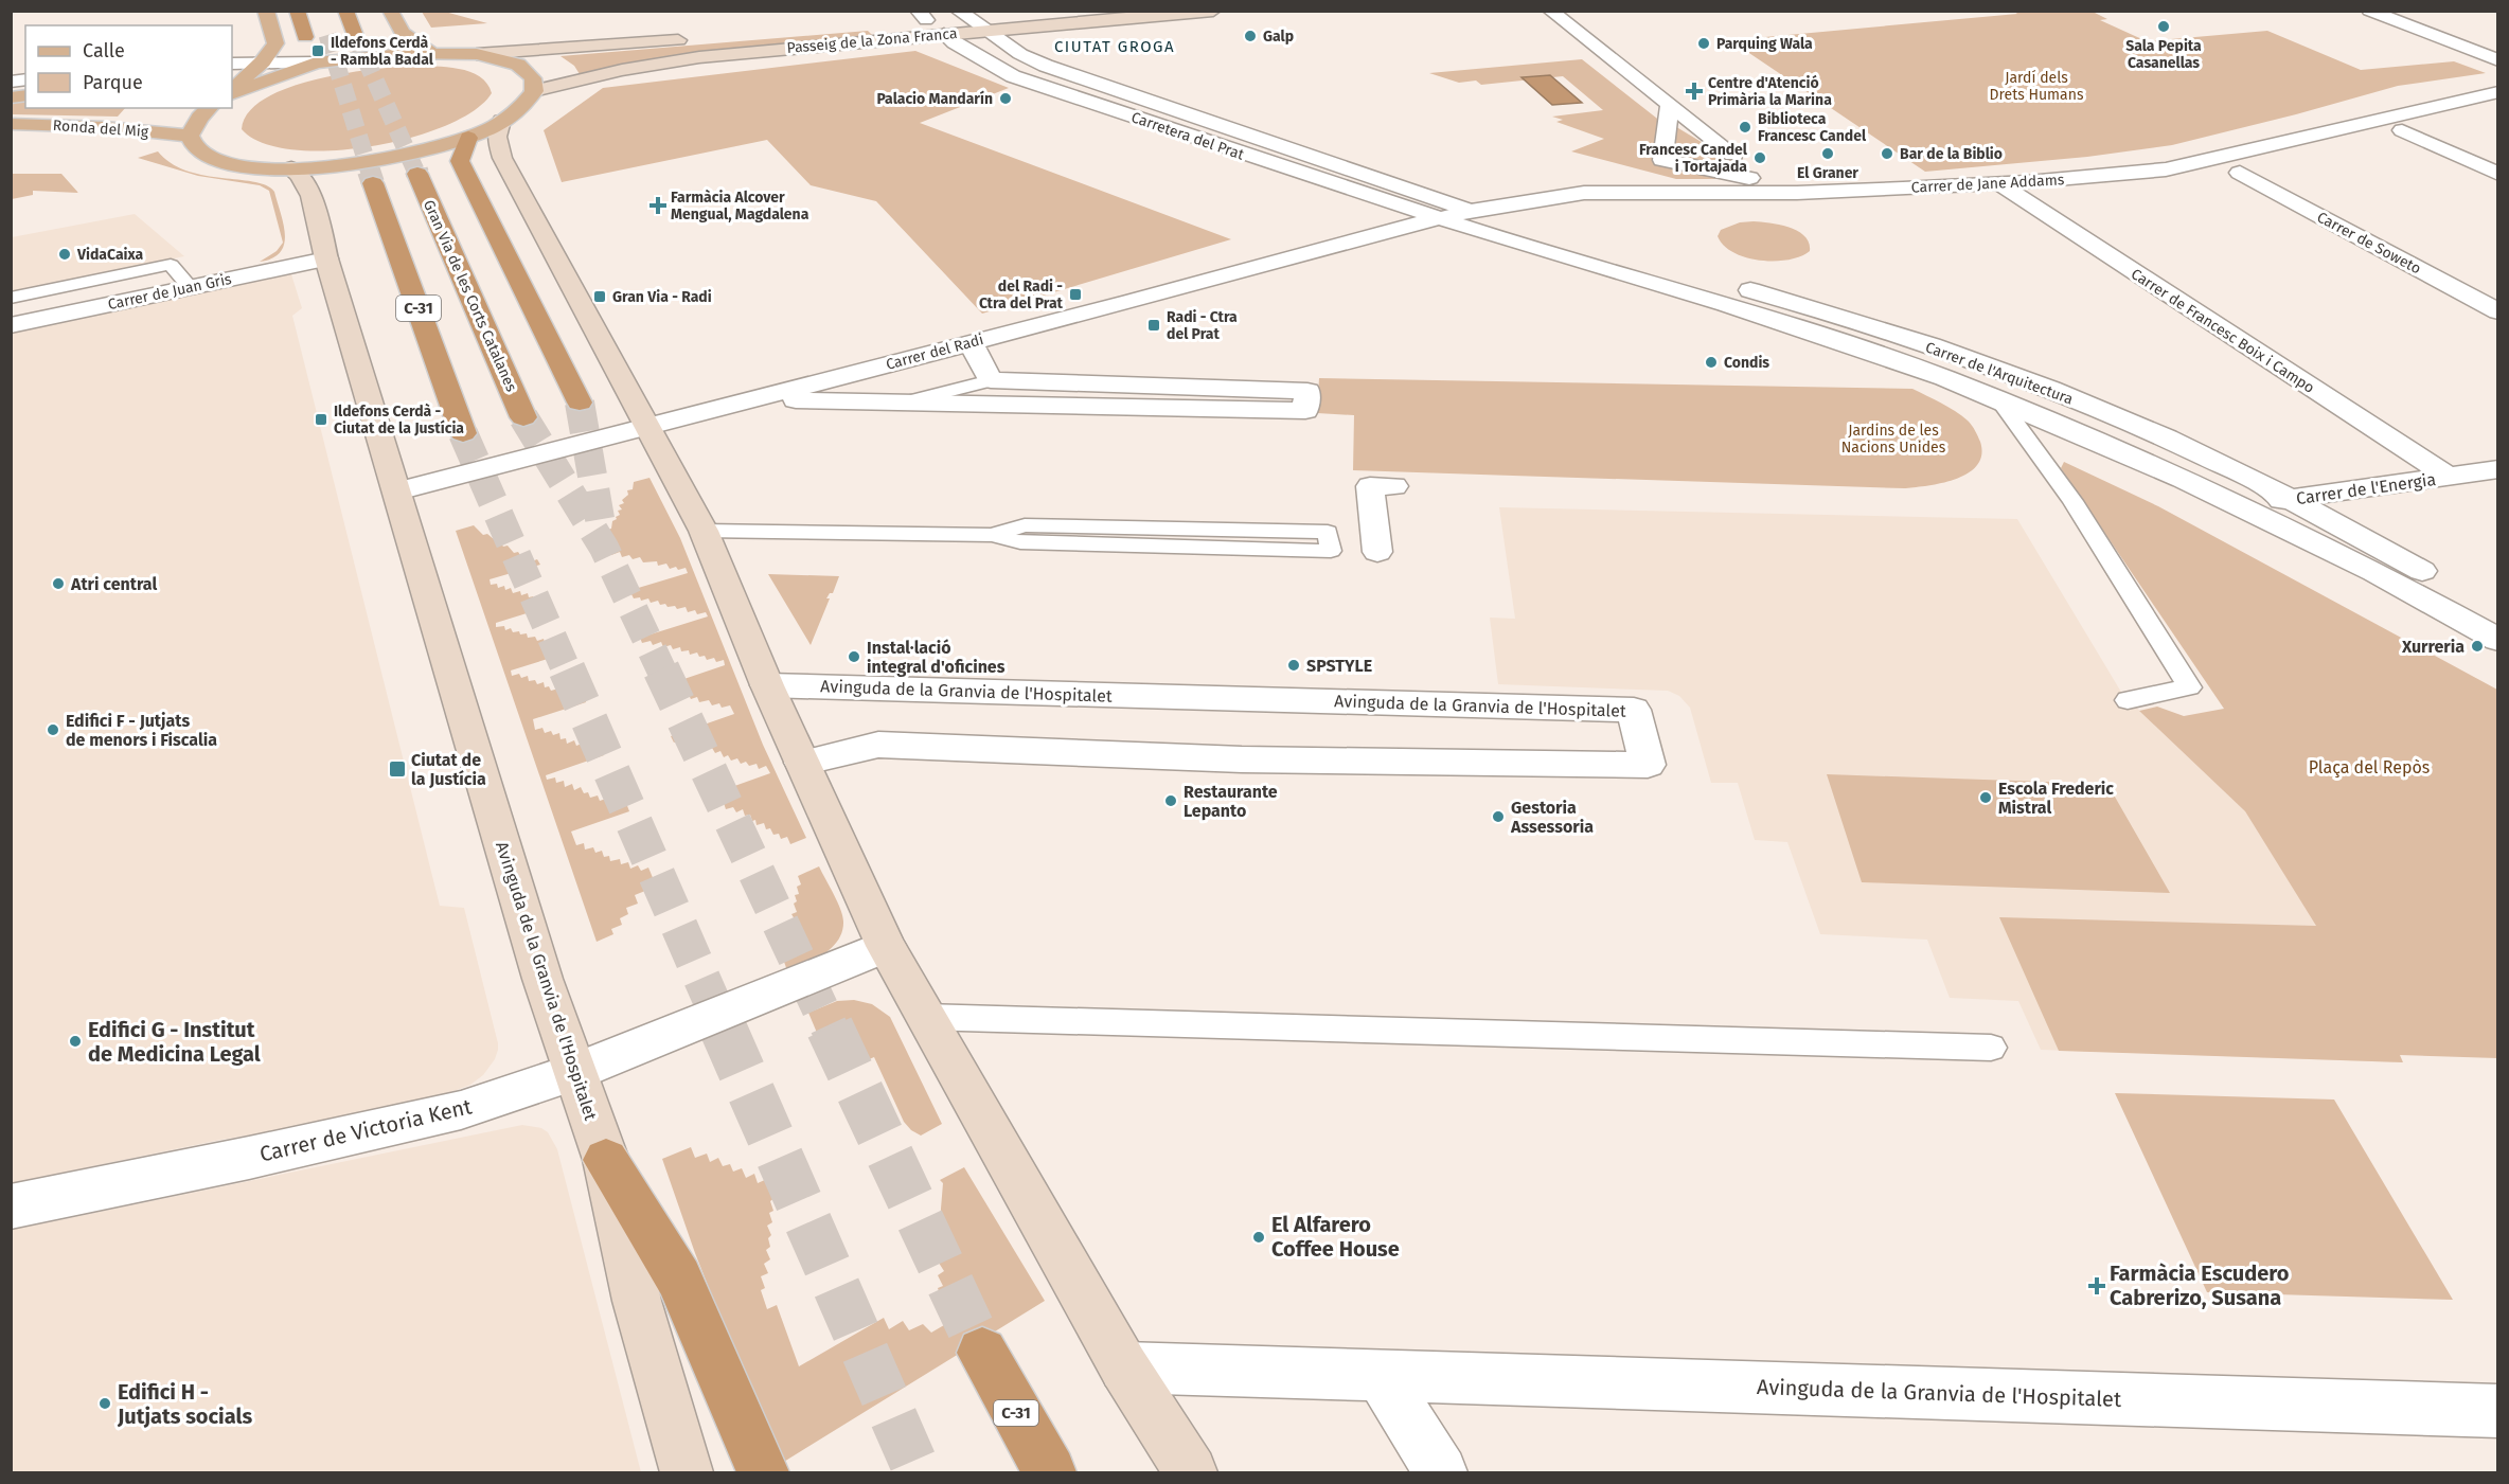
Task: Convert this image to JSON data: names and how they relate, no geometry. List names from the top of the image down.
{
  "streets": {
    "highway": ["Gran Via de les Corts Catalanes", "C-31"],
    "main road": ["Passeig de la Zona Franca", "Ronda del Mig", "Avinguda de la Granvia de l'Hospitalet"],
    "street": [
      "Carretera del Prat",
      "Carrer de Jane Addams",
      "Carrer de Soweto",
      "Carrer de Juan Gris",
      "Carrer de Francesc Boix i Campo",
      "Carrer del Radi",
      "Carrer de l'Arquitectura",
      "Carrer de l'Energia",
      "Carrer de Victoria Kent"
    ]
  },
  "crossings": [
    ["Passeig de la Zona Franca", "Carretera del Prat"],
    ["Carretera del Prat", "Carrer de Jane Addams"],
    ["Carretera del Prat", "Carrer del Radi"],
    ["Carretera del Prat", "Carrer de l'Arquitectura"],
    ["Carrer de Jane Addams", "Carrer de Francesc Boix i Campo"],
    ["Carrer de Jane Addams", "Carrer del Radi"],
    ["Carrer de Jane Addams", "Carrer de l'Arquitectura"],
    ["Carrer de Juan Gris", "Avinguda de la Granvia de l'Hospitalet"],
    ["Carrer de Francesc Boix i Campo", "Carrer de l'Energia"],
    ["Carrer del Radi", "Carrer de l'Arquitectura"],
    ["Carrer del Radi", "Avinguda de la Granvia de l'Hospitalet"],
    ["Carrer de l'Arquitectura", "Carrer de l'Energia"],
    ["Avinguda de la Granvia de l'Hospitalet", "Carrer de Victoria Kent"]
  ],
  "districts": ["CIUTAT GROGA"],
  "parks": ["Jardí dels Drets Humans", "Jardins de les Nacions Unides", "Plaça del Repòs"],
  "places": {
    "other": [
      "Sala Pepita Casanellas",
      "Galp",
      "Parquing Wala",
      "Palacio Mandarín",
      "Biblioteca Francesc Candel",
      "El Graner",
      "Bar de la Biblio",
      "Francesc Candel i Tortajada",
      "VidaCaixa",
      "Condis",
      "Atri central",
      "Xurreria",
      "Instal·lació integral d'oficines",
      "SPSTYLE",
      "Edifici F - Jutjats de menors i Fiscalia",
      "Escola Frederic Mistral",
      "Restaurante Lepanto",
      "Gestoria Assessoria",
      "Edifici G - Institut de Medicina Legal",
      "El Alfarero Coffee House",
      "Edifici H - Jutjats socials"
    ],
    "transit": [
      "Ildefons Cerdà - Rambla Badal",
      "del Radi - Ctra del Prat",
      "Gran Via - Radi",
      "Radi - Ctra del Prat",
      "Ildefons Cerdà - Ciutat de la Justícia",
      "Ciutat de la Justícia"
    ],
    "health": ["Centre d'Atenció Primària la Marina", "Farmàcia Alcover Mengual, Magdalena", "Farmàcia Escudero Cabrerizo, Susana"]
  },
  "legend": ["Calle", "Parque"]
}
